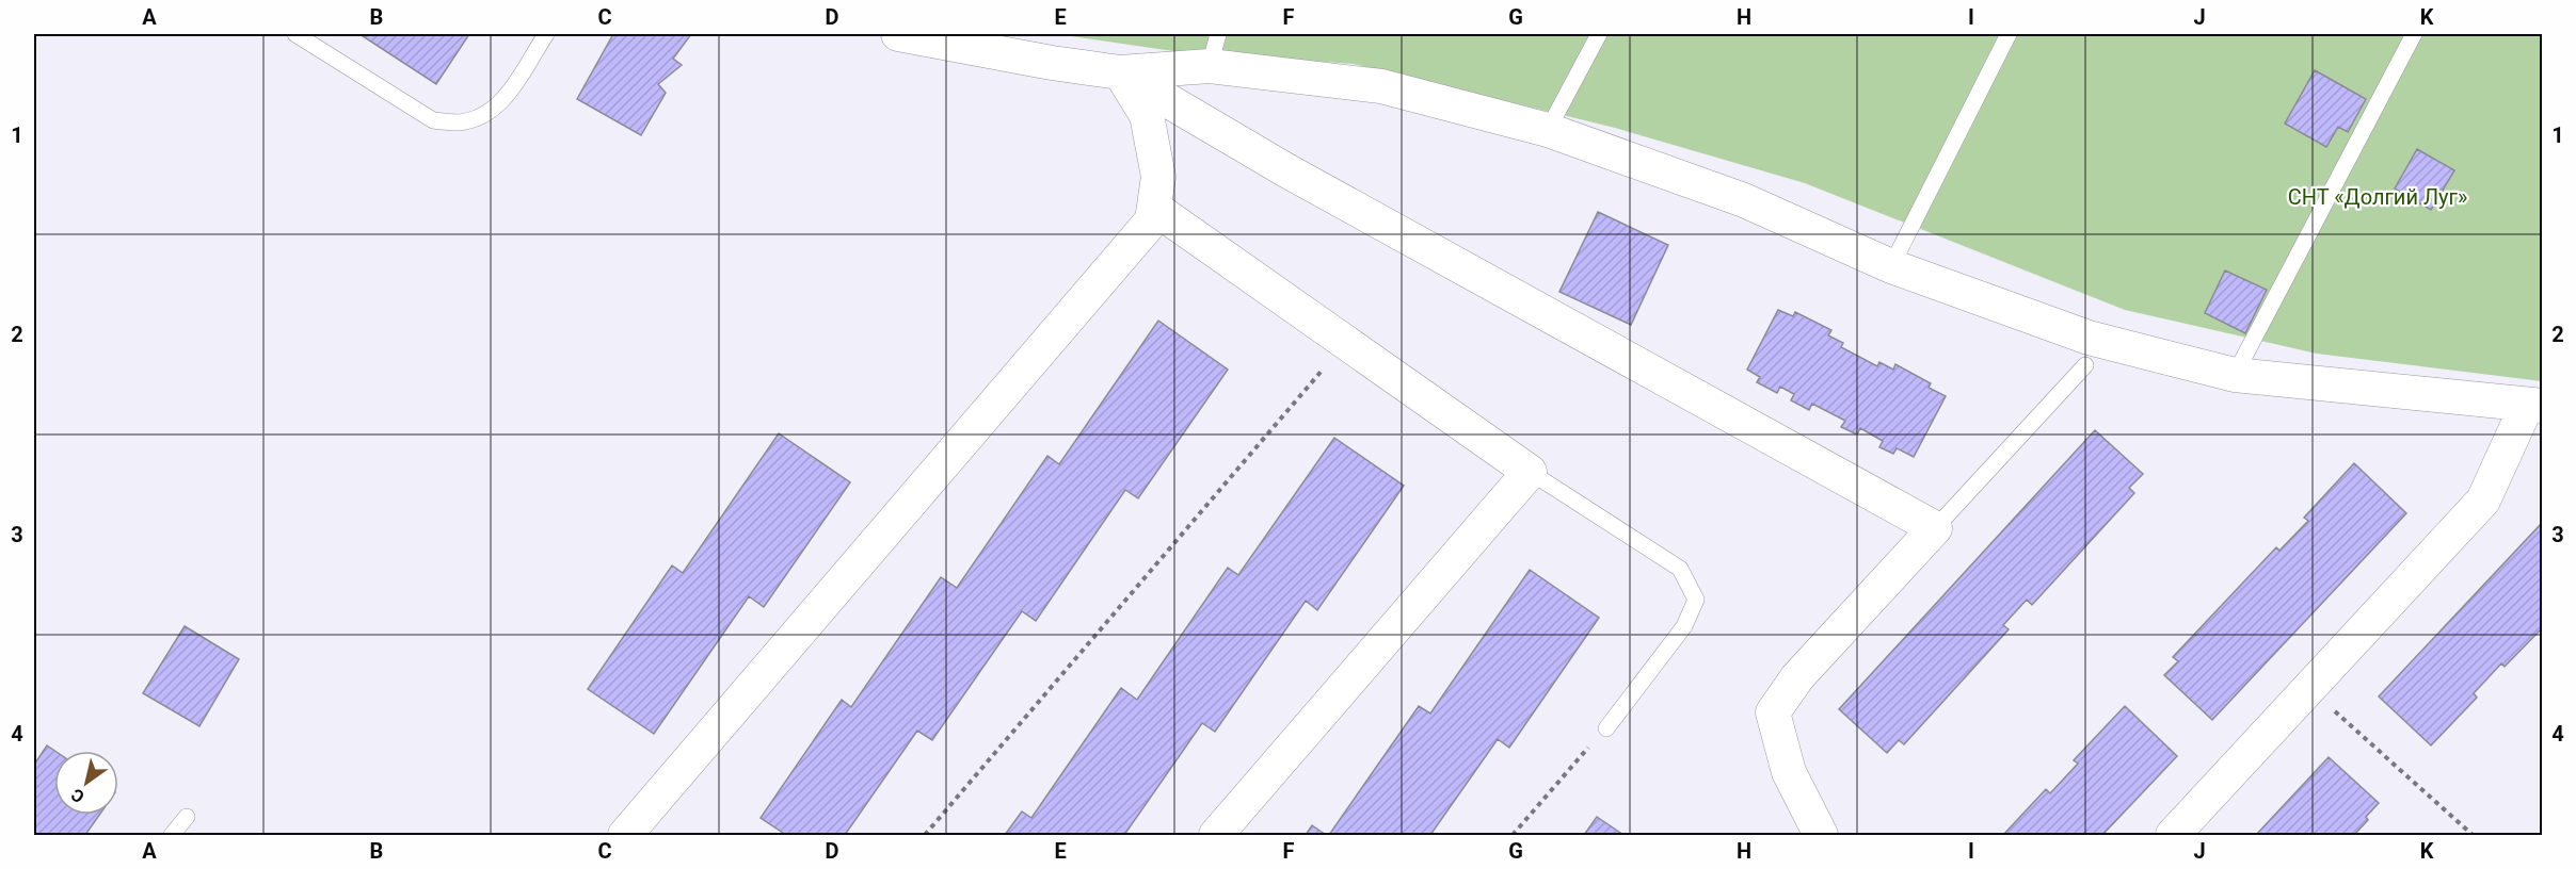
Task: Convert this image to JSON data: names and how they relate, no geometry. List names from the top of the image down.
{
  "parks": ["СНТ «Долгий Луг»"],
  "north": "bottom left",
  "grid": {
    "columns": [
      "A",
      "B",
      "C",
      "D",
      "E",
      "F",
      "G",
      "H",
      "I",
      "J",
      "K"
    ],
    "rows": [
      "1",
      "2",
      "3",
      "4"
    ]
  }
}
